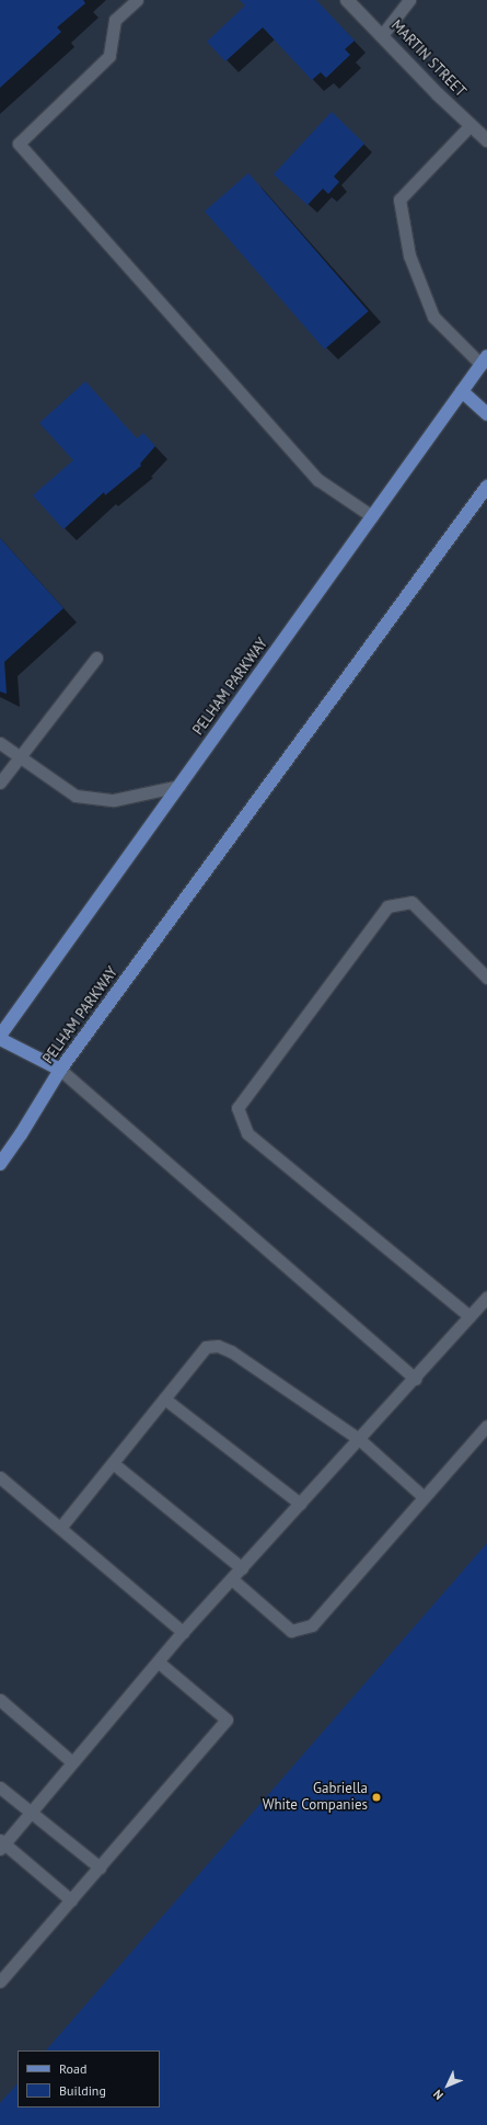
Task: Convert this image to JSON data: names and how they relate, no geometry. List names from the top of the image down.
{
  "streets": {
    "main road": ["PELHAM PARKWAY"],
    "street": ["MARTIN STREET"]
  },
  "places": ["Gabriella White Companies"],
  "legend": ["Road", "Building"],
  "north": "bottom left"
}
